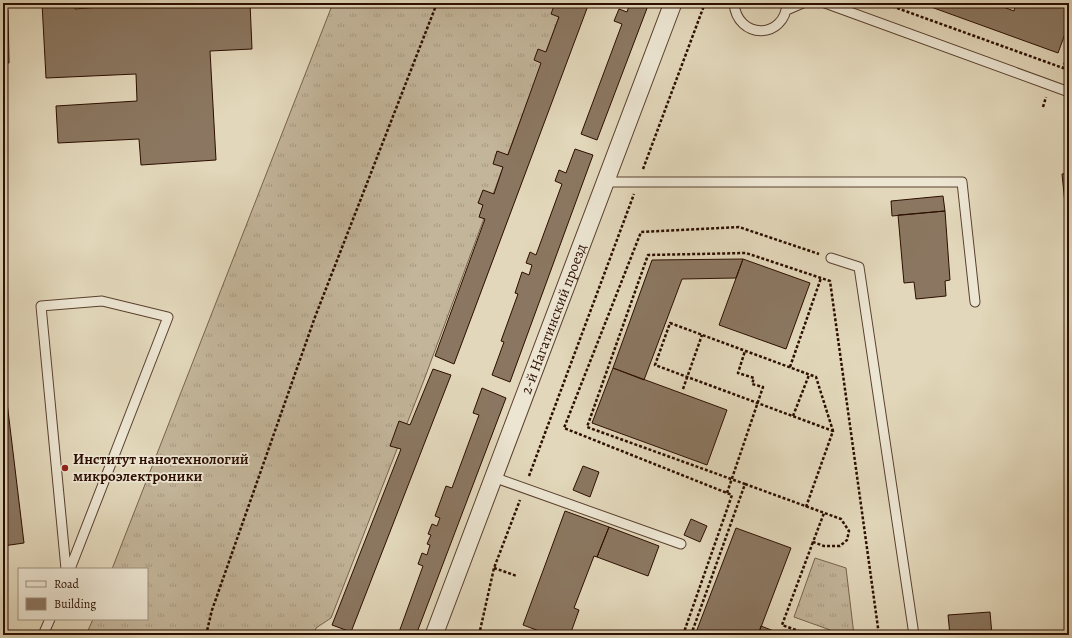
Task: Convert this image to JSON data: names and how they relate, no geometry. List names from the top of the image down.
{
  "streets": {
    "street": ["2-й Нагатинский проезд"]
  },
  "places": ["Институт нанотехнологий микроэлектроники"],
  "legend": ["Road", "Building"]
}
